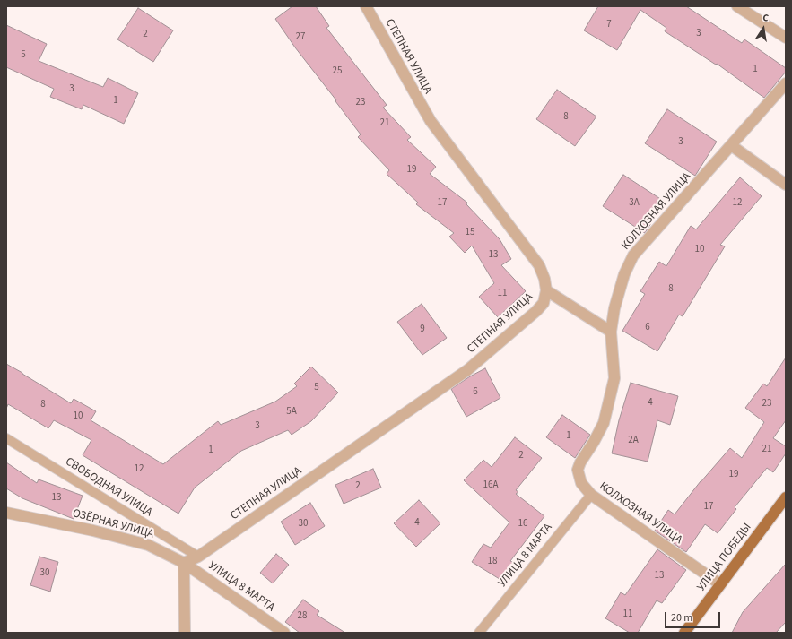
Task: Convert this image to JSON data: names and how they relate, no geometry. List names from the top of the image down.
{
  "streets": {
    "main road": ["УЛИЦА ПОБЕДЫ"],
    "street": [
      "СТЕПНАЯ УЛИЦА",
      "КОЛХОЗНАЯ УЛИЦА",
      "ОЗЁРНАЯ УЛИЦА",
      "УЛИЦА 8 МАРТА"
    ],
    "lane": ["СВОБОДНАЯ УЛИЦА"]
  },
  "crossings": [
    ["СТЕПНАЯ УЛИЦА", "СВОБОДНАЯ УЛИЦА"],
    ["СТЕПНАЯ УЛИЦА", "ОЗЁРНАЯ УЛИЦА"],
    ["СТЕПНАЯ УЛИЦА", "УЛИЦА 8 МАРТА"],
    ["КОЛХОЗНАЯ УЛИЦА", "УЛИЦА 8 МАРТА"],
    ["КОЛХОЗНАЯ УЛИЦА", "УЛИЦА ПОБЕДЫ"],
    ["ОЗЁРНАЯ УЛИЦА", "УЛИЦА 8 МАРТА"]
  ],
  "house_numbers": [
    "7",
    "3",
    "2",
    "27",
    "5",
    "1",
    "25",
    "3",
    "1",
    "23",
    "8",
    "21",
    "3",
    "19",
    "17",
    "3А",
    "12",
    "15",
    "10",
    "13",
    "8",
    "11",
    "6",
    "9",
    "5",
    "6",
    "4",
    "23",
    "8",
    "5А",
    "10",
    "3",
    "1",
    "2А",
    "21",
    "1",
    "2",
    "12",
    "19",
    "16А",
    "2",
    "13",
    "17",
    "4",
    "30",
    "16",
    "18",
    "30",
    "13",
    "11",
    "28"
  ],
  "scale_bar": "20 m",
  "north": "top"
}
